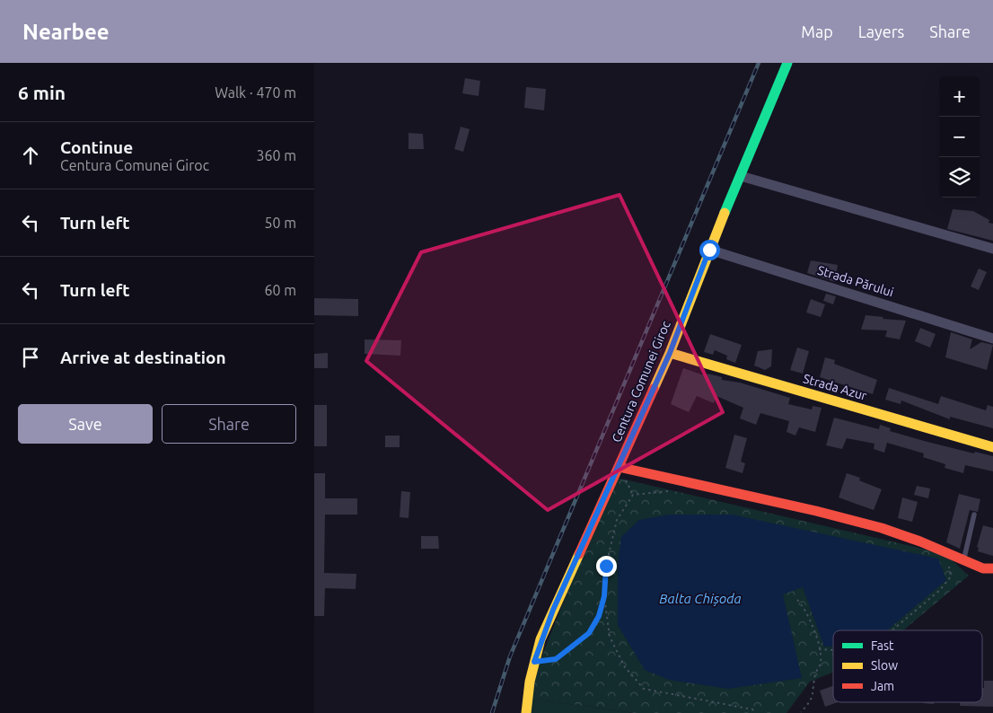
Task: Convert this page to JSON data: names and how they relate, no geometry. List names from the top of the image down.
{
  "streets": {
    "street": ["Strada Părului", "Centura Comunei Giroc", "Strada Azur"]
  },
  "crossings": [
    ["Strada Părului", "Centura Comunei Giroc"],
    ["Centura Comunei Giroc", "Strada Azur"]
  ],
  "water": ["Balta Chișoda"],
  "legend": ["Fast", "Slow", "Jam"],
  "page": {
    "header": "Nearbee",
    "nav": ["Map", "Layers", "Share"],
    "heading": ["6 min", "Walk · 470 m"],
    "map_buttons": ["+", "−"],
    "list": [
      ["Continue", "Centura Comunei Giroc", "360 m"],
      ["Turn left", "50 m"],
      ["Turn left", "60 m"],
      "Arrive at destination"
    ],
    "buttons": ["Save", "Share"]
  }
}
